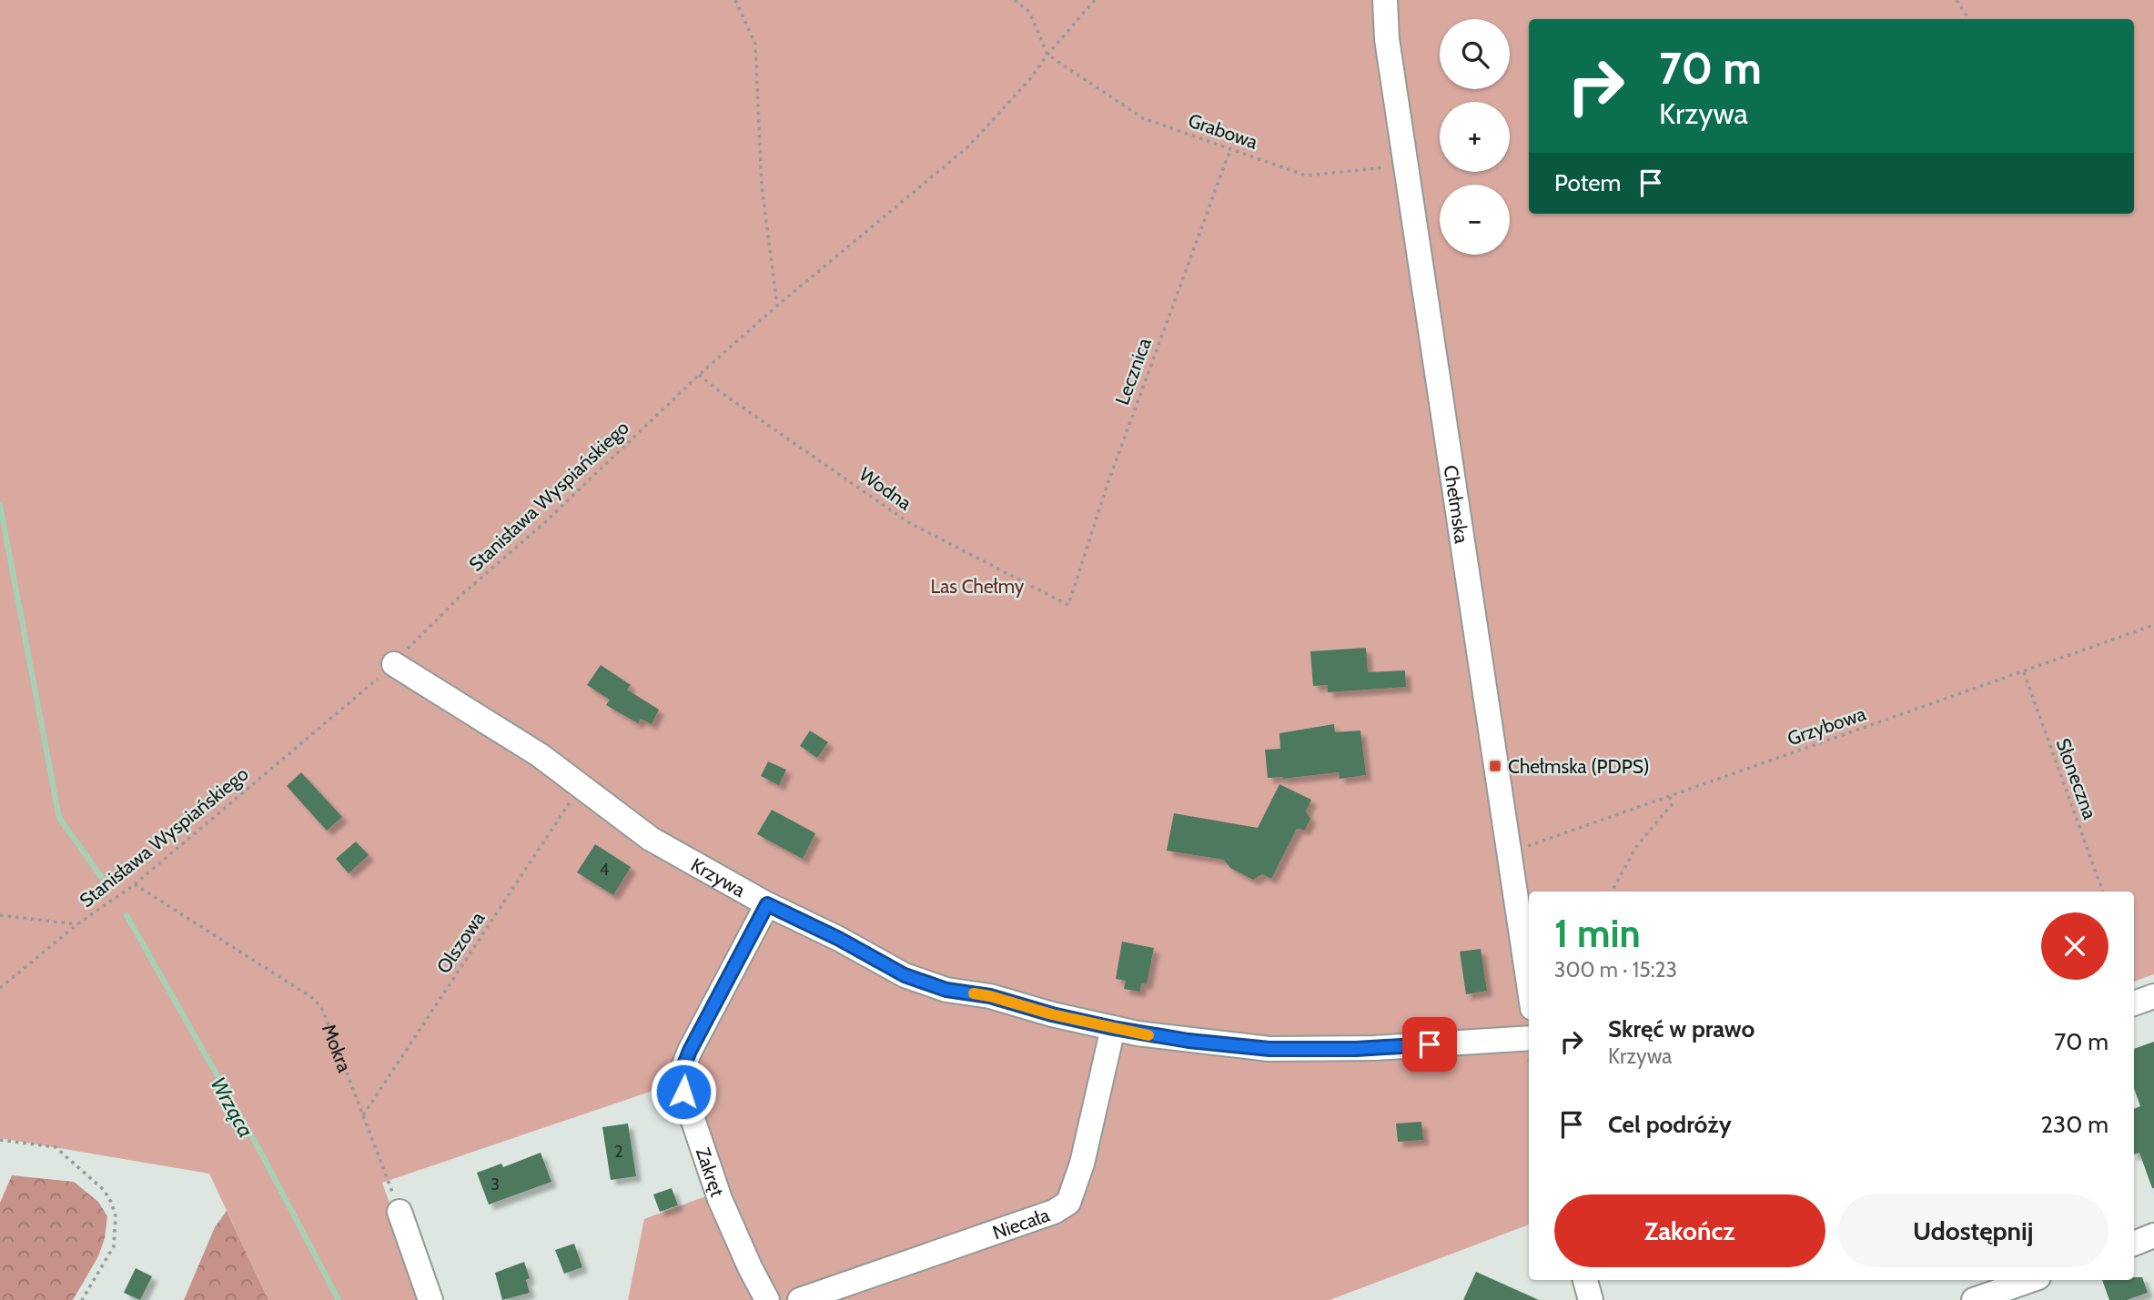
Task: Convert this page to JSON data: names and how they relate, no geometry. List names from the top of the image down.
{
  "streets": {
    "street": [
      "Chełmska",
      "Krzywa",
      "Zakręt",
      "Niecała"
    ],
    "path": [
      "Grabowa",
      "Lecznica",
      "Wodna",
      "Stanisława Wyspiańskiego",
      "Grzybowa",
      "Słoneczna",
      "Olszowa",
      "Mokra"
    ]
  },
  "crossings": [
    ["Grabowa", "Lecznica"],
    ["Grabowa", "Stanisława Wyspiańskiego"],
    ["Grabowa", "Chełmska"],
    ["Lecznica", "Wodna"],
    ["Wodna", "Stanisława Wyspiańskiego"],
    ["Stanisława Wyspiańskiego", "Krzywa"],
    ["Stanisława Wyspiańskiego", "Mokra"],
    ["Chełmska", "Grzybowa"],
    ["Grzybowa", "Słoneczna"],
    ["Krzywa", "Olszowa"],
    ["Krzywa", "Zakręt"],
    ["Krzywa", "Niecała"],
    ["Olszowa", "Mokra"]
  ],
  "water": ["Wrząca"],
  "parks": ["Las Chełmy"],
  "places": {
    "transit": ["Chełmska (PDPS)"]
  },
  "house_numbers": ["4", "2", "3"],
  "page": {
    "map_buttons": ["+", "−"],
    "turn": ["70 m", "Krzywa"],
    "then": "Potem",
    "heading": ["1 min", "300 m · 15:23"],
    "list": [
      {
        "name": "Skręć w prawo",
        "note": "Krzywa",
        "value": "70 m"
      },
      {
        "name": "Cel podróży",
        "value": "230 m"
      }
    ],
    "buttons": ["Zakończ", "Udostępnij"]
  }
}
